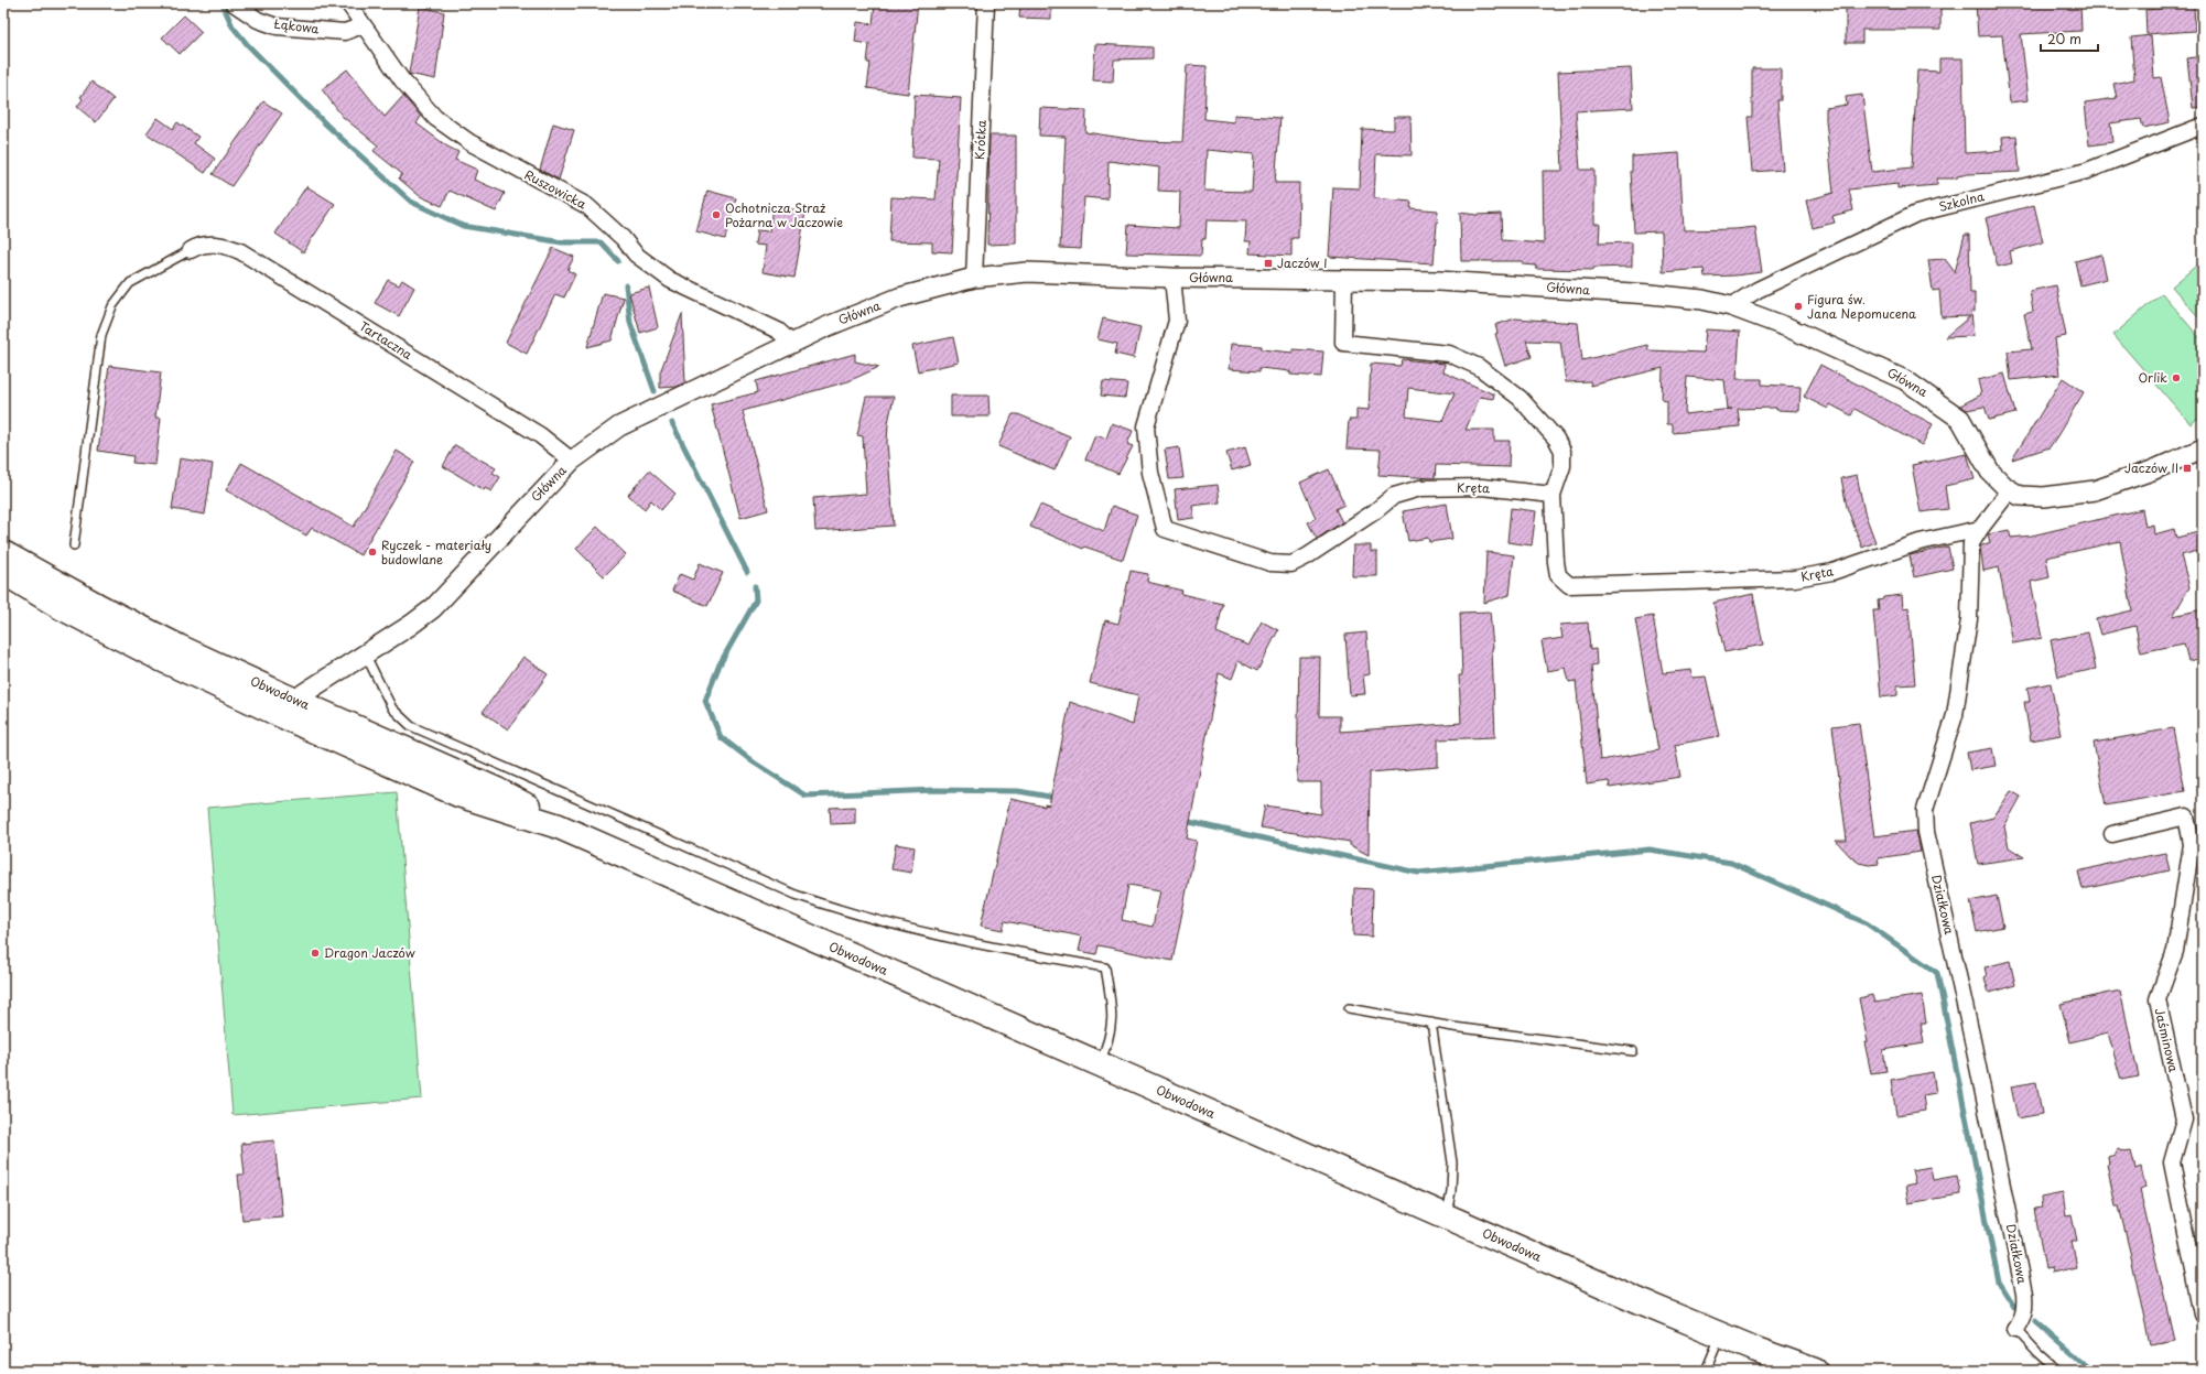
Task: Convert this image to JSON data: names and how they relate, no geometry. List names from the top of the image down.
{
  "streets": {
    "main road": ["Obwodowa"],
    "street": [
      "Łąkowa",
      "Krótka",
      "Ruszowicka",
      "Szkolna",
      "Główna",
      "Tartaczna",
      "Kręta",
      "Działkowa",
      "Jaśminowa"
    ]
  },
  "crossings": [
    ["Łąkowa", "Ruszowicka"],
    ["Krótka", "Główna"],
    ["Ruszowicka", "Główna"],
    ["Szkolna", "Główna"],
    ["Główna", "Tartaczna"],
    ["Główna", "Kręta"],
    ["Główna", "Obwodowa"],
    ["Główna", "Działkowa"],
    ["Kręta", "Działkowa"]
  ],
  "places": {
    "other": [
      "Ochotnicza Straż Pożarna w Jaczowie",
      "Figura św. Jana Nepomucena",
      "Orlik",
      "Ryczek - materiały budowlane",
      "Dragon Jaczów"
    ],
    "transit": ["Jaczów I", "Jaczów II"]
  },
  "scale_bar": "20 m"
}
